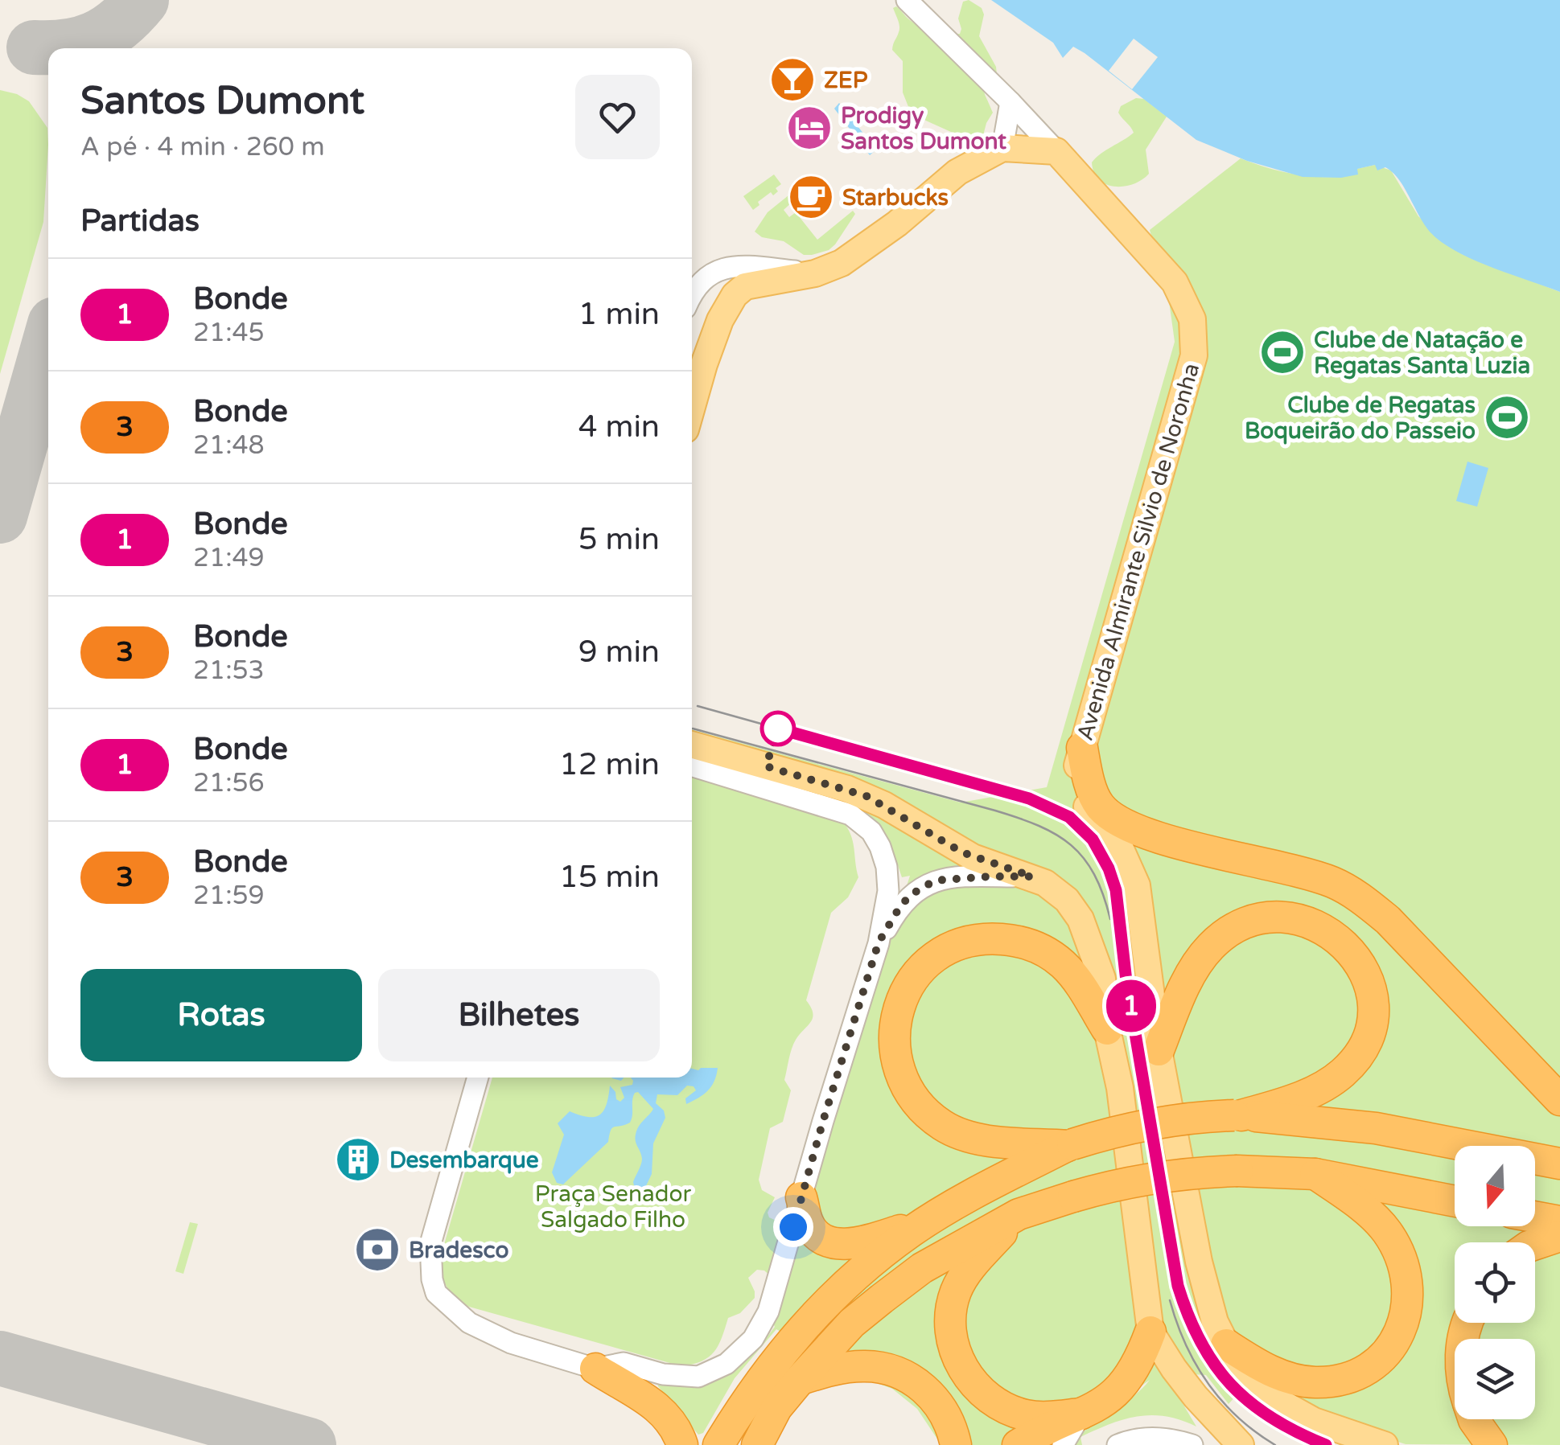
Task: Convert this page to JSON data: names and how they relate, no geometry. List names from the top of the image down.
{
  "streets": {
    "main road": ["Avenida Almirante Silvio de Noronha"]
  },
  "parks": ["Praça Senador Salgado Filho"],
  "places": {
    "bar": ["ZEP"],
    "hotel": ["Prodigy Santos Dumont"],
    "cafe": ["Starbucks"],
    "sports": ["Clube de Natação e Regatas Santa Luzia", "Clube de Regatas Boqueirão do Passeio"],
    "building": ["Desembarque"],
    "bank": ["Bradesco"]
  },
  "lines": ["tram line 1"],
  "north": "bottom",
  "page": {
    "on_map": "1",
    "heading": [
      ["Santos Dumont", "A pé · 4 min · 260 m"],
      "Partidas"
    ],
    "list": [
      {
        "mark": "1",
        "name": "Bonde",
        "note": "21:45",
        "value": "1 min"
      },
      {
        "mark": "3",
        "name": "Bonde",
        "note": "21:48",
        "value": "4 min"
      },
      {
        "mark": "1",
        "name": "Bonde",
        "note": "21:49",
        "value": "5 min"
      },
      {
        "mark": "3",
        "name": "Bonde",
        "note": "21:53",
        "value": "9 min"
      },
      {
        "mark": "1",
        "name": "Bonde",
        "note": "21:56",
        "value": "12 min"
      },
      {
        "mark": "3",
        "name": "Bonde",
        "note": "21:59",
        "value": "15 min"
      }
    ],
    "buttons": ["Rotas", "Bilhetes"]
  }
}
